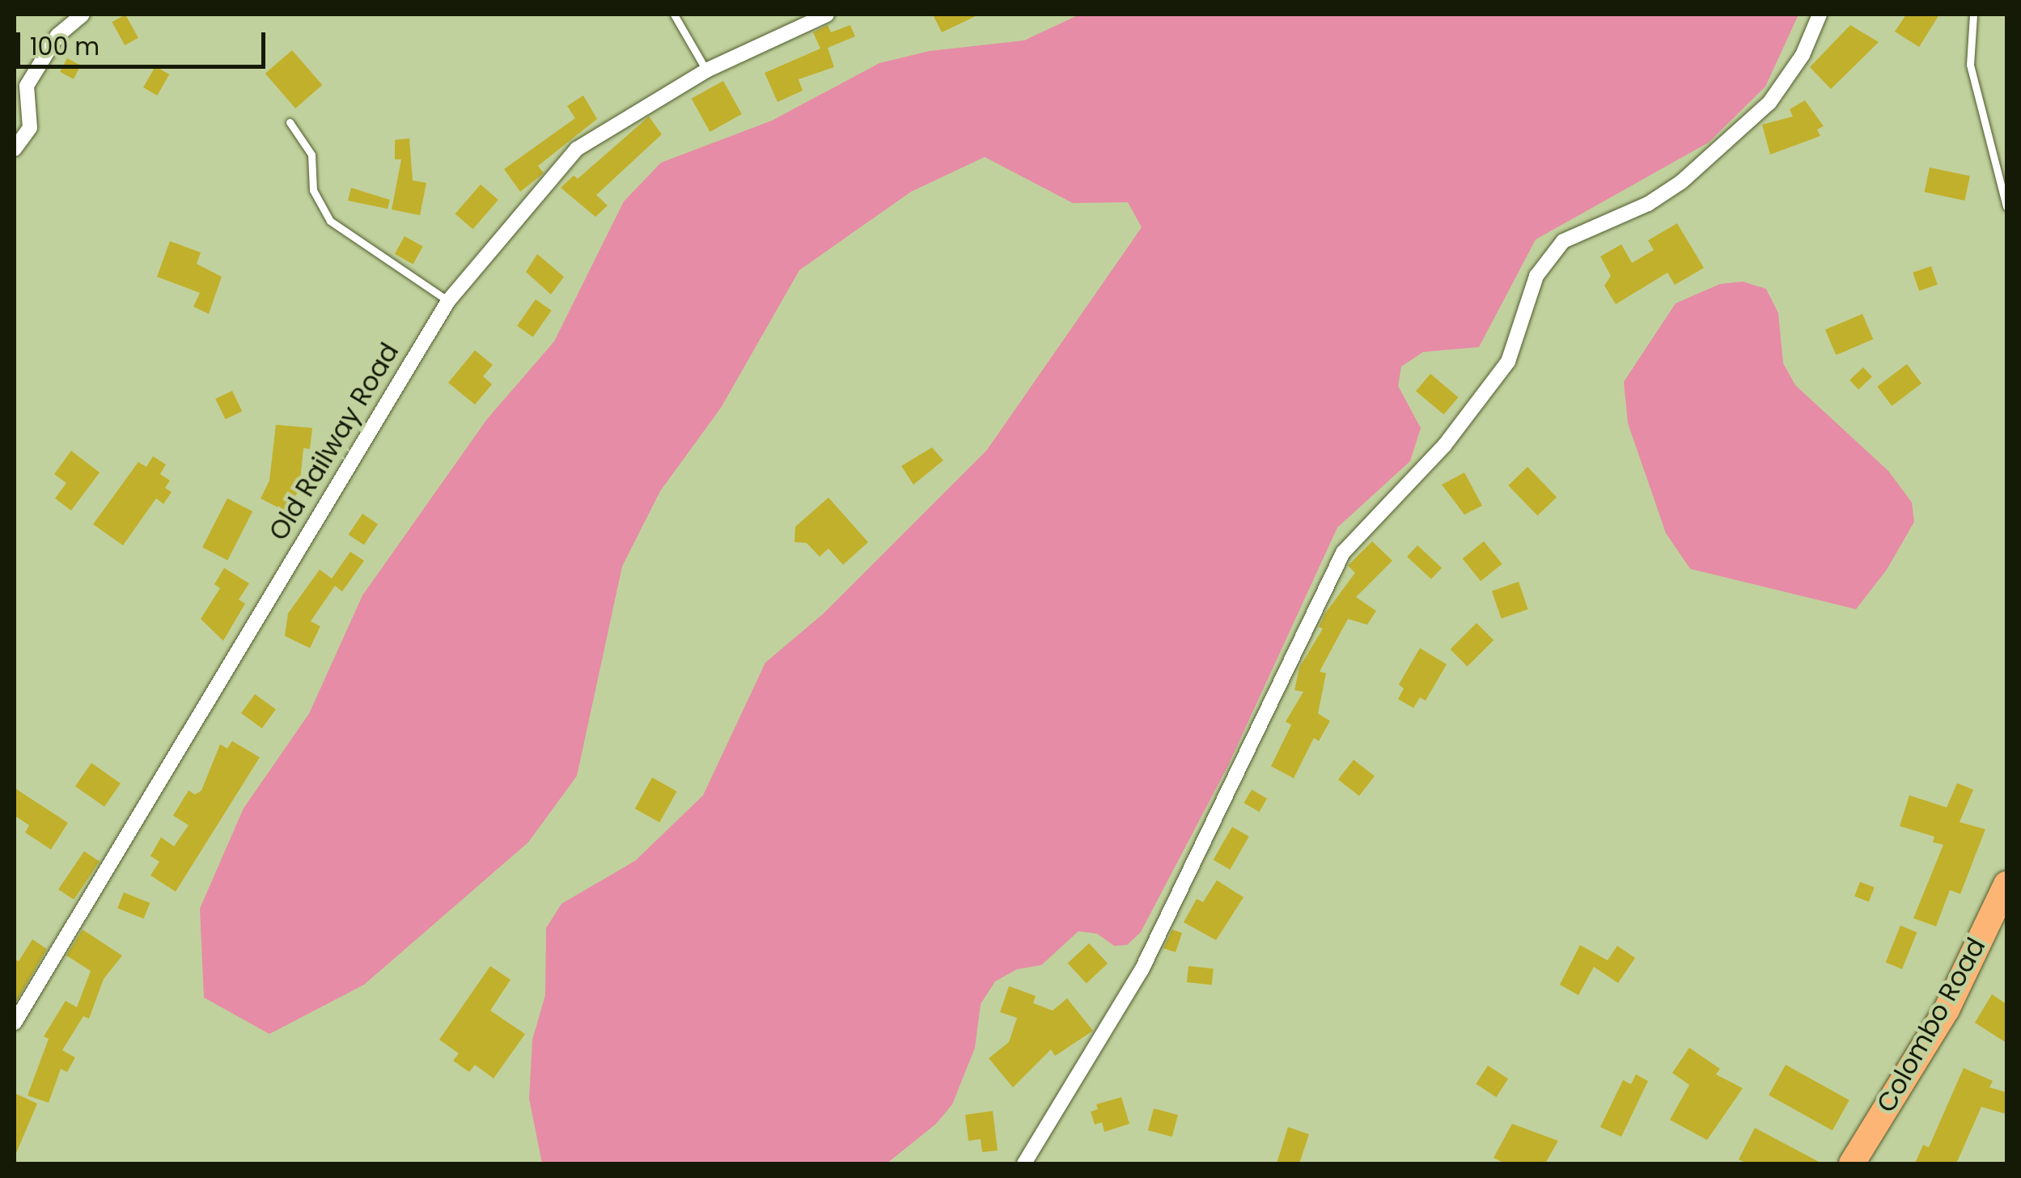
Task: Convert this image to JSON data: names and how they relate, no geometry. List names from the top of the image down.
{
  "streets": {
    "highway": ["Colombo Road"],
    "street": ["Old Railway Road"]
  },
  "scale_bar": "100 m"
}
